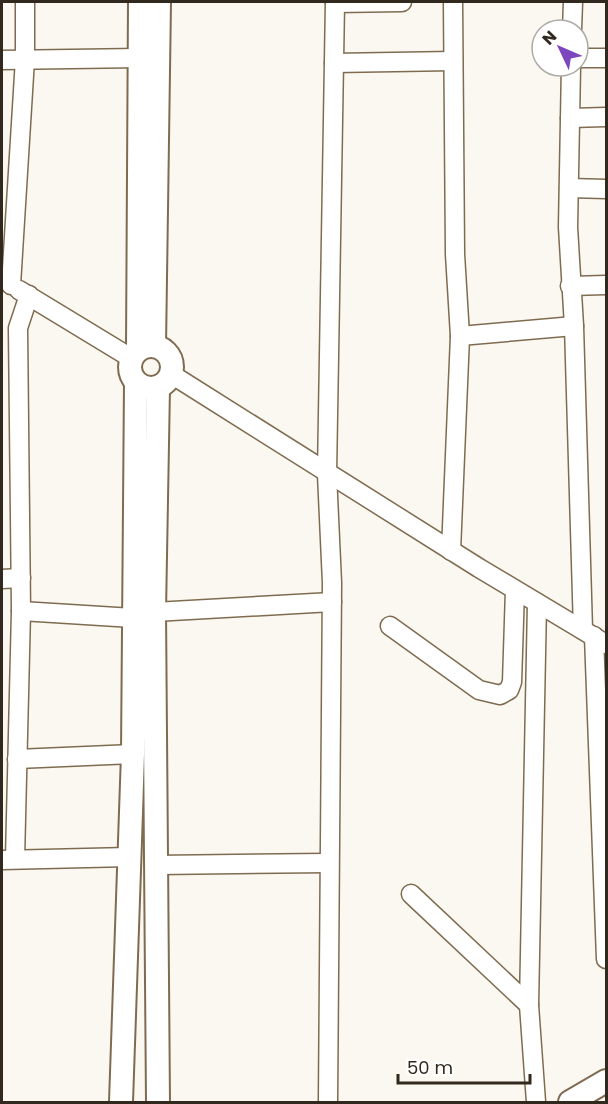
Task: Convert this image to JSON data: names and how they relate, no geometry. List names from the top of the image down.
{
  "scale_bar": "50 m",
  "north": "top left"
}
